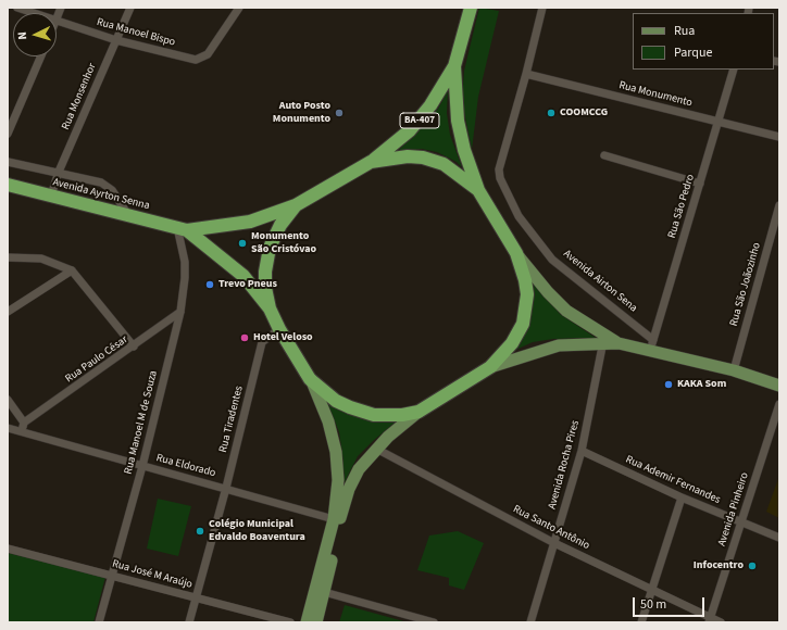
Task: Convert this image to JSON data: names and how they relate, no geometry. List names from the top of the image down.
{
  "streets": {
    "highway": ["BA-407", "Avenida Ayrton Senna"],
    "main road": ["Avenida Airton Sena"],
    "street": [
      "Rua Manoel Bispo",
      "Rua Monumento",
      "Rua Monsenhor",
      "Rua São Pedro",
      "Rua São Joãozinho",
      "Rua Paulo César",
      "Rua Tiradentes",
      "Rua Manoel M de Souza",
      "Avenida Rocha Pires",
      "Rua Eldorado",
      "Rua Ademir Fernandes",
      "Avenida Pinheiro",
      "Rua Santo Antônio",
      "Rua José M Araújo"
    ]
  },
  "crossings": [
    ["Rua Manoel Bispo", "Rua Monsenhor"],
    ["Rua Monumento", "Rua São Pedro"],
    ["Rua Monumento", "Avenida Airton Sena"],
    ["Rua Monsenhor", "Avenida Ayrton Senna"],
    ["BA-407", "Avenida Ayrton Senna"],
    ["Avenida Ayrton Senna", "Avenida Airton Sena"],
    ["Avenida Ayrton Senna", "Rua Tiradentes"],
    ["Avenida Ayrton Senna", "Rua Manoel M de Souza"],
    ["Rua São Pedro", "Avenida Airton Sena"],
    ["Avenida Airton Sena", "Rua São Joãozinho"],
    ["Avenida Airton Sena", "Avenida Rocha Pires"],
    ["Rua Paulo César", "Rua Manoel M de Souza"],
    ["Rua Tiradentes", "Rua Eldorado"],
    ["Rua Tiradentes", "Rua José M Araújo"],
    ["Rua Manoel M de Souza", "Rua Eldorado"],
    ["Rua Manoel M de Souza", "Rua José M Araújo"],
    ["Avenida Rocha Pires", "Rua Ademir Fernandes"],
    ["Avenida Rocha Pires", "Rua Santo Antônio"],
    ["Rua Ademir Fernandes", "Avenida Pinheiro"],
    ["Avenida Pinheiro", "Rua Santo Antônio"]
  ],
  "places": [
    "Auto Posto Monumento",
    "COOMCCG",
    "Monumento São Cristóvao",
    "Trevo Pneus",
    "Hotel Veloso",
    "KAKA Som",
    "Colégio Municipal Edvaldo Boaventura",
    "Infocentro"
  ],
  "legend": ["Rua", "Parque"],
  "scale_bar": "50 m",
  "north": "left"
}
